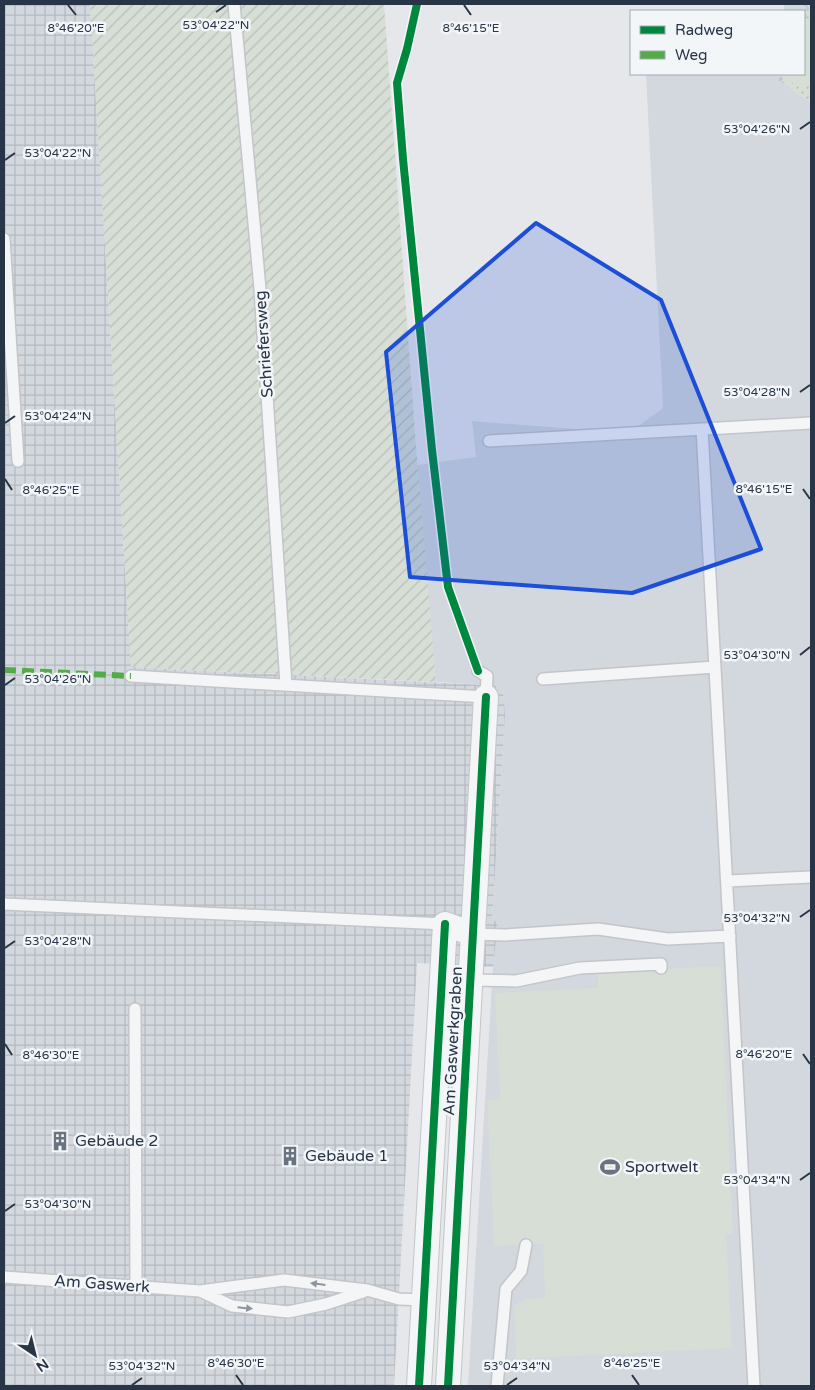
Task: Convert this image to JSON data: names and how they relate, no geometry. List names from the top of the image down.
{
  "streets": {
    "street": ["Am Gaswerkgraben"],
    "lane": ["Schriefersweg", "Am Gaswerk"]
  },
  "crossings": [
    ["Am Gaswerkgraben", "Am Gaswerk"]
  ],
  "places": {
    "building": ["Gebäude 2", "Gebäude 1"],
    "sports": ["Sportwelt"]
  },
  "legend": ["Radweg", "Weg"],
  "north": "bottom right",
  "coordinates": [
    "53°04'22\"N",
    "8°46'20\"E",
    "8°46'15\"E",
    "53°04'26\"N",
    "53°04'28\"N",
    "53°04'24\"N",
    "8°46'25\"E",
    "53°04'30\"N",
    "53°04'32\"N",
    "8°46'30\"E",
    "53°04'34\"N"
  ]
}
